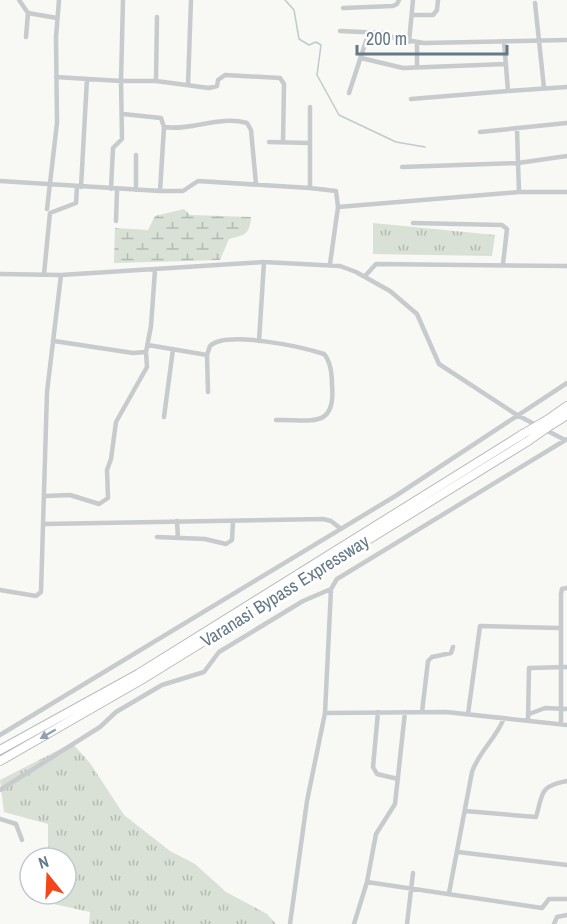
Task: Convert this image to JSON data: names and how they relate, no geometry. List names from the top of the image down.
{
  "streets": {
    "highway": ["Varanasi Bypass Expressway"]
  },
  "scale_bar": "200 m",
  "north": "top"
}
